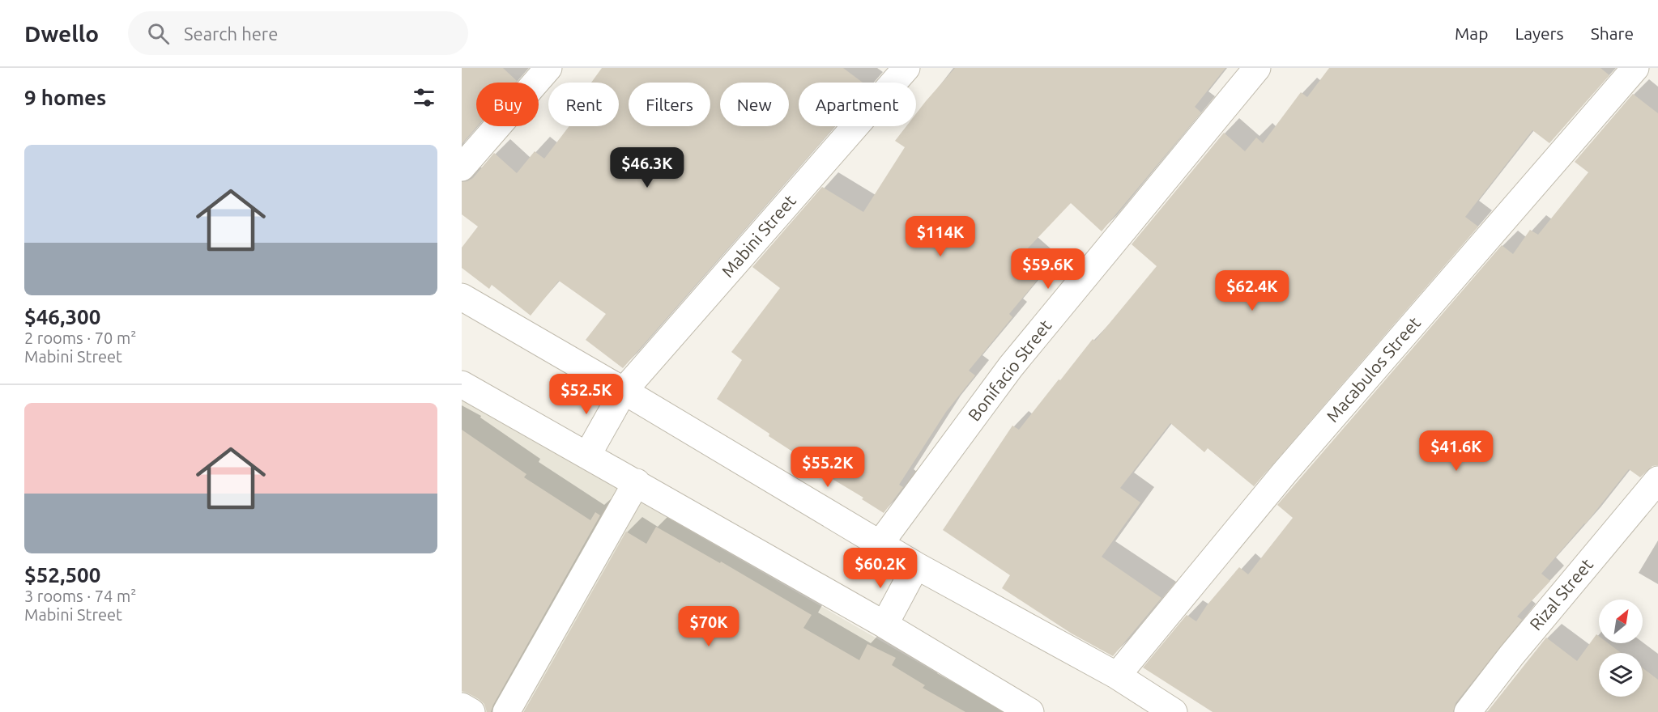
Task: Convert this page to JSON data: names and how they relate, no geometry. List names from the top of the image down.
{
  "streets": {
    "street": [
      "Mabini Street",
      "Macabulos Street",
      "Bonifacio Street",
      "Rizal Street"
    ]
  },
  "north": "top right",
  "page": {
    "header": "Dwello",
    "search": "Search here",
    "nav": ["Map", "Layers", "Share"],
    "heading": "9 homes",
    "chip": [
      "Buy",
      "Rent",
      "Filters",
      "New",
      "Apartment"
    ],
    "list": [
      {
        "name": "$46,300",
        "note": "2 rooms · 70 m² · Mabini Street"
      },
      {
        "name": "$52,500",
        "note": "3 rooms · 74 m² · Mabini Street"
      }
    ],
    "price": [
      "$46.3K",
      "$114K",
      "$59.6K",
      "$62.4K",
      "$52.5K",
      "$41.6K",
      "$55.2K",
      "$60.2K",
      "$70K"
    ]
  }
}
